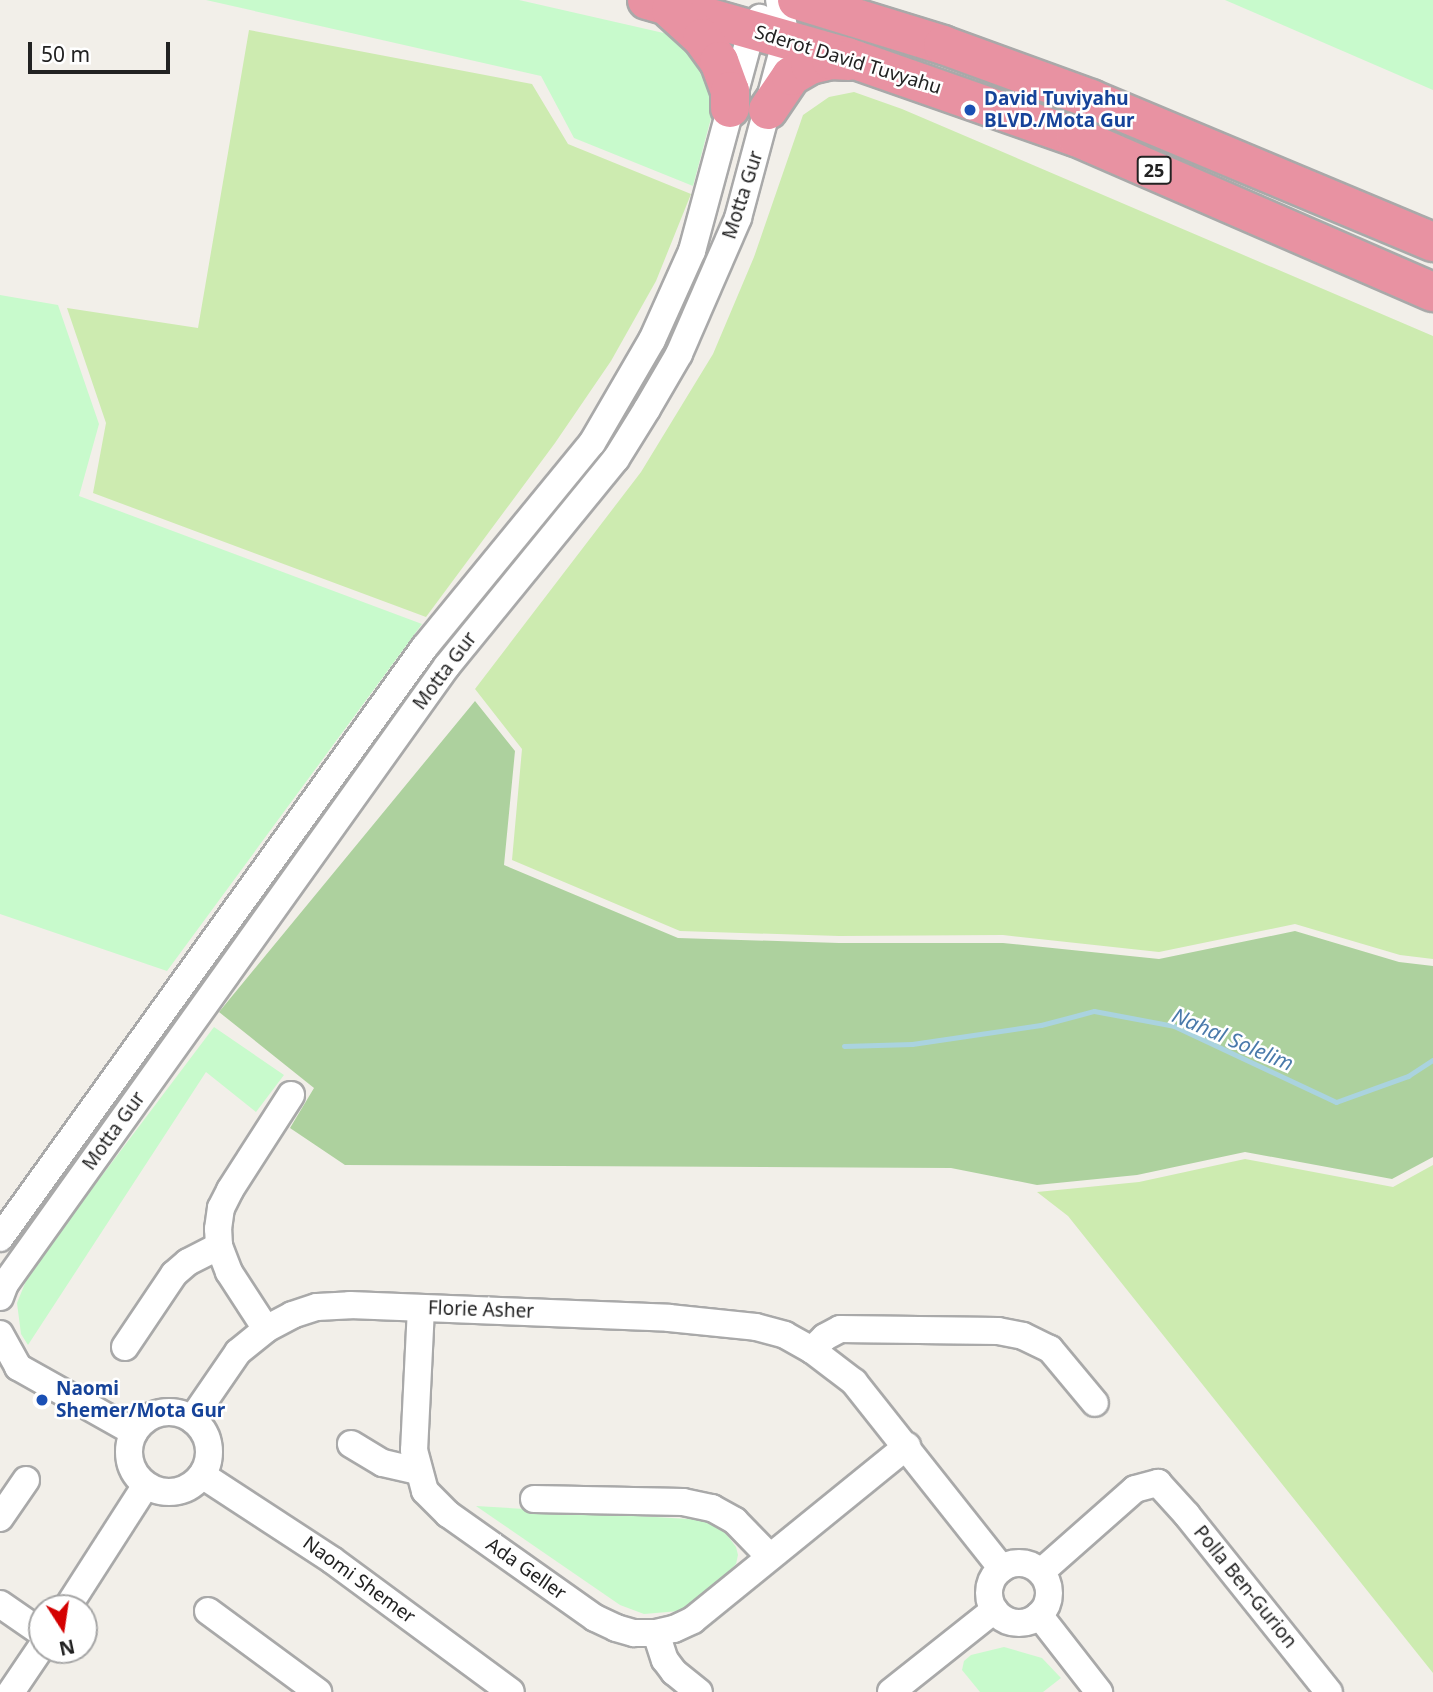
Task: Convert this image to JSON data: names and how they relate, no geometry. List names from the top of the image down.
{
  "streets": {
    "highway": ["Sderot David Tuvyahu", "25"],
    "street": [
      "Motta Gur",
      "Florie Asher",
      "Ada Geller",
      "Naomi Shemer",
      "Polla Ben-Gurion"
    ]
  },
  "crossings": [
    ["Sderot David Tuvyahu", "Motta Gur"],
    ["Florie Asher", "Ada Geller"],
    ["Florie Asher", "Naomi Shemer"],
    ["Florie Asher", "Polla Ben-Gurion"]
  ],
  "water": ["Nahal Solelim"],
  "places": ["David Tuviyahu BLVD./Mota Gur", "Naomi Shemer/Mota Gur"],
  "scale_bar": "50 m",
  "north": "bottom"
}
